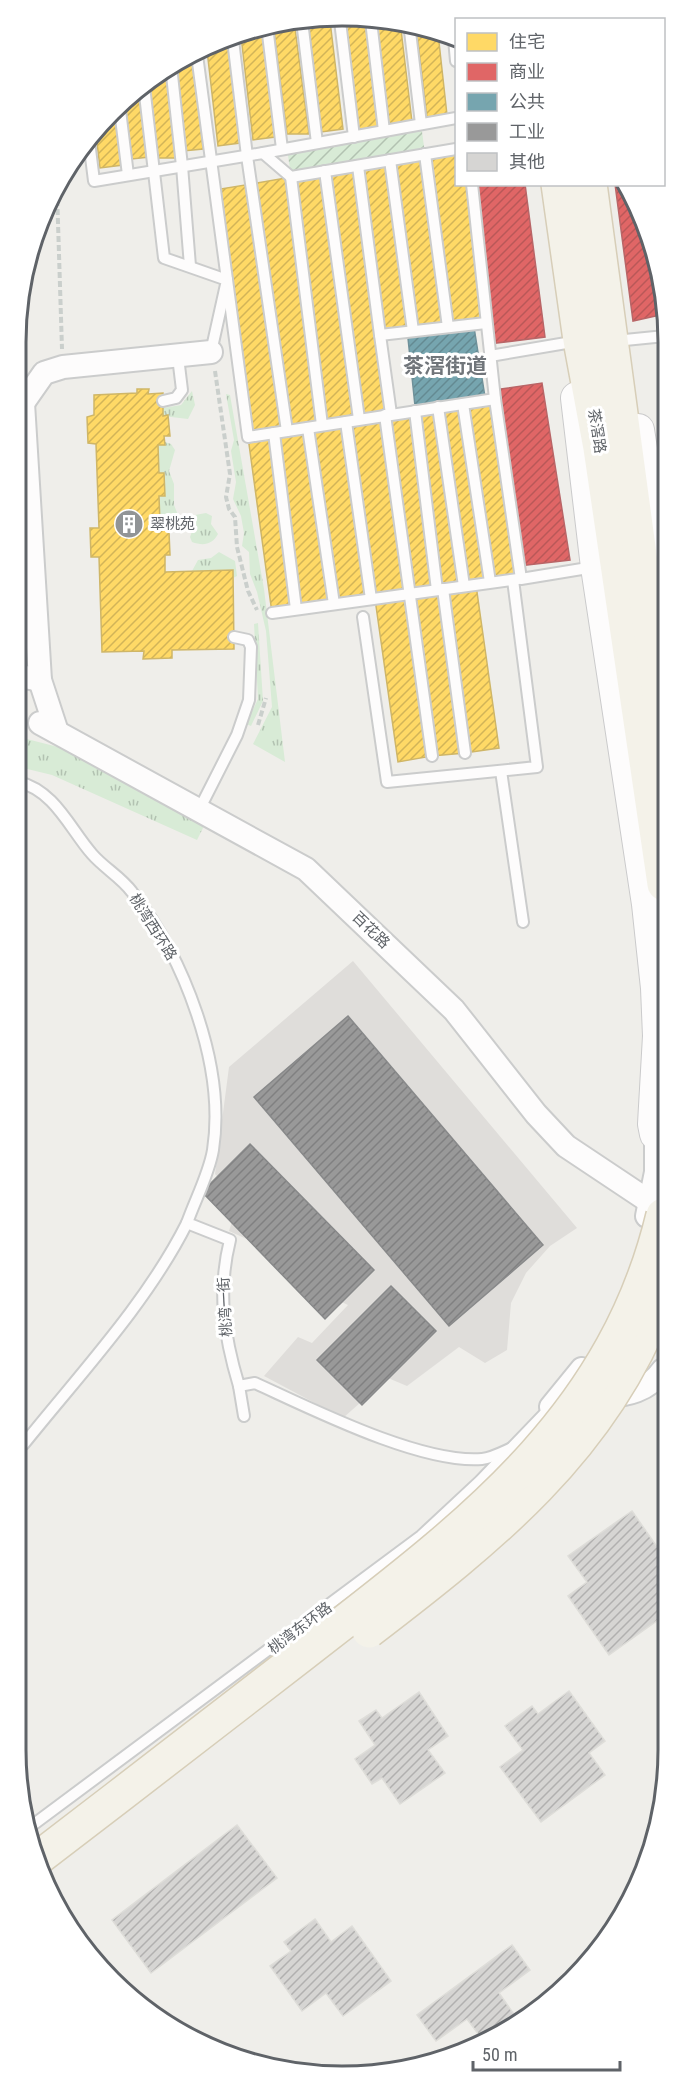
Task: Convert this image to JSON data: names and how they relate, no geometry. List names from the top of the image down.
{
  "streets": {
    "main road": ["茶滘路"],
    "street": ["百花路"],
    "lane": ["桃湾西环路", "桃湾一街", "桃湾东环路"]
  },
  "crossings": [
    ["桃湾西环路", "桃湾一街"]
  ],
  "districts": ["茶滘街道"],
  "places": {
    "building": ["翠桃苑"]
  },
  "legend": [
    "住宅",
    "商业",
    "公共",
    "工业",
    "其他"
  ],
  "scale_bar": "50 m"
}
